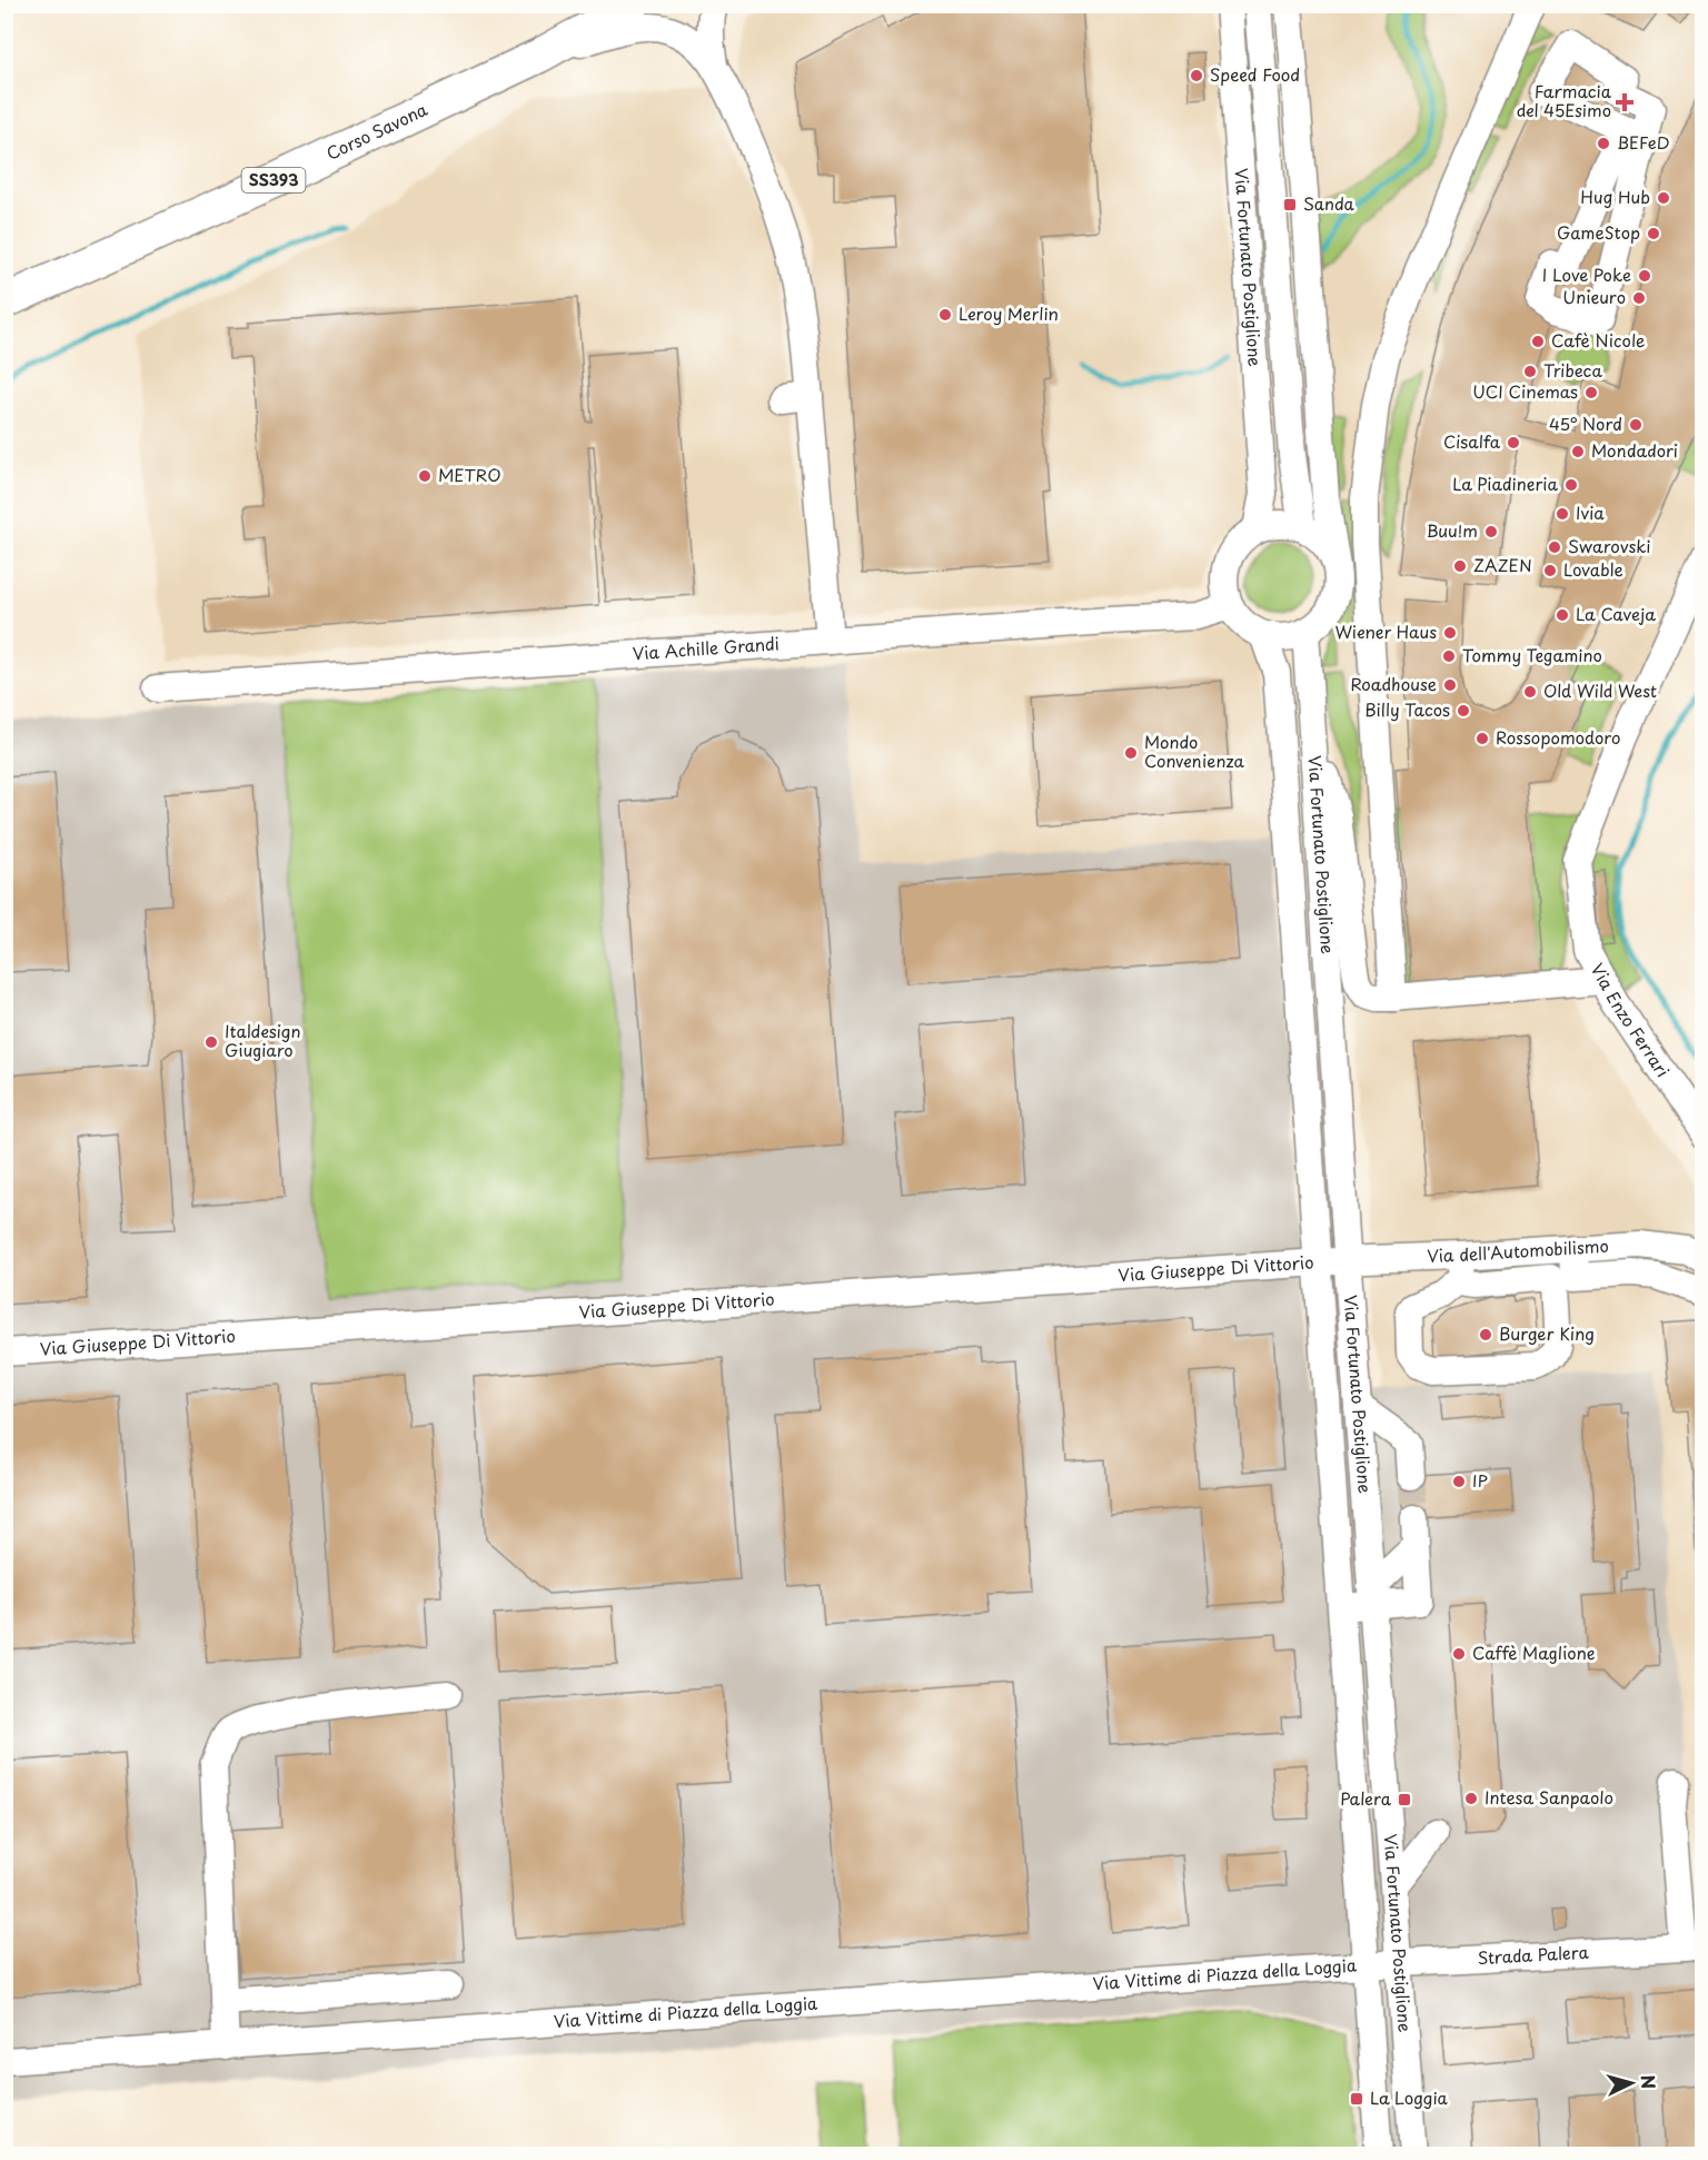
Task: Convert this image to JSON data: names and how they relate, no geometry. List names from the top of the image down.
{
  "streets": {
    "main road": ["Corso Savona", "SS393"],
    "street": [
      "Via Fortunato Postiglione",
      "Via Achille Grandi",
      "Via Enzo Ferrari",
      "Via dell'Automobilismo",
      "Via Giuseppe Di Vittorio",
      "Strada Palera",
      "Via Vittime di Piazza della Loggia"
    ]
  },
  "crossings": [
    ["Via Fortunato Postiglione", "Via Achille Grandi"],
    ["Via Fortunato Postiglione", "Via dell'Automobilismo"],
    ["Via Fortunato Postiglione", "Via Giuseppe Di Vittorio"],
    ["Via Fortunato Postiglione", "Strada Palera"],
    ["Via Fortunato Postiglione", "Via Vittime di Piazza della Loggia"],
    ["Via dell'Automobilismo", "Via Giuseppe Di Vittorio"],
    ["Strada Palera", "Via Vittime di Piazza della Loggia"]
  ],
  "places": {
    "other": [
      "Speed Food",
      "BEFeD",
      "Hug Hub",
      "GameStop",
      "I Love Poke",
      "Unieuro",
      "Leroy Merlin",
      "Cafè Nicole",
      "Tribeca",
      "UCI Cinemas",
      "45° Nord",
      "Cisalfa",
      "Mondadori",
      "METRO",
      "La Piadineria",
      "Ivia",
      "Buu!m",
      "Swarovski",
      "ZAZEN",
      "Lovable",
      "La Caveja",
      "Wiener Haus",
      "Tommy Tegamino",
      "Roadhouse",
      "Old Wild West",
      "Billy Tacos",
      "Rossopomodoro",
      "Mondo Convenienza",
      "Italdesign Giugiaro",
      "Burger King",
      "IP",
      "Caffè Maglione",
      "Intesa Sanpaolo"
    ],
    "health": ["Farmacia del 45Esimo"],
    "transit": ["Sanda", "Palera", "La Loggia"]
  },
  "north": "right"
}
